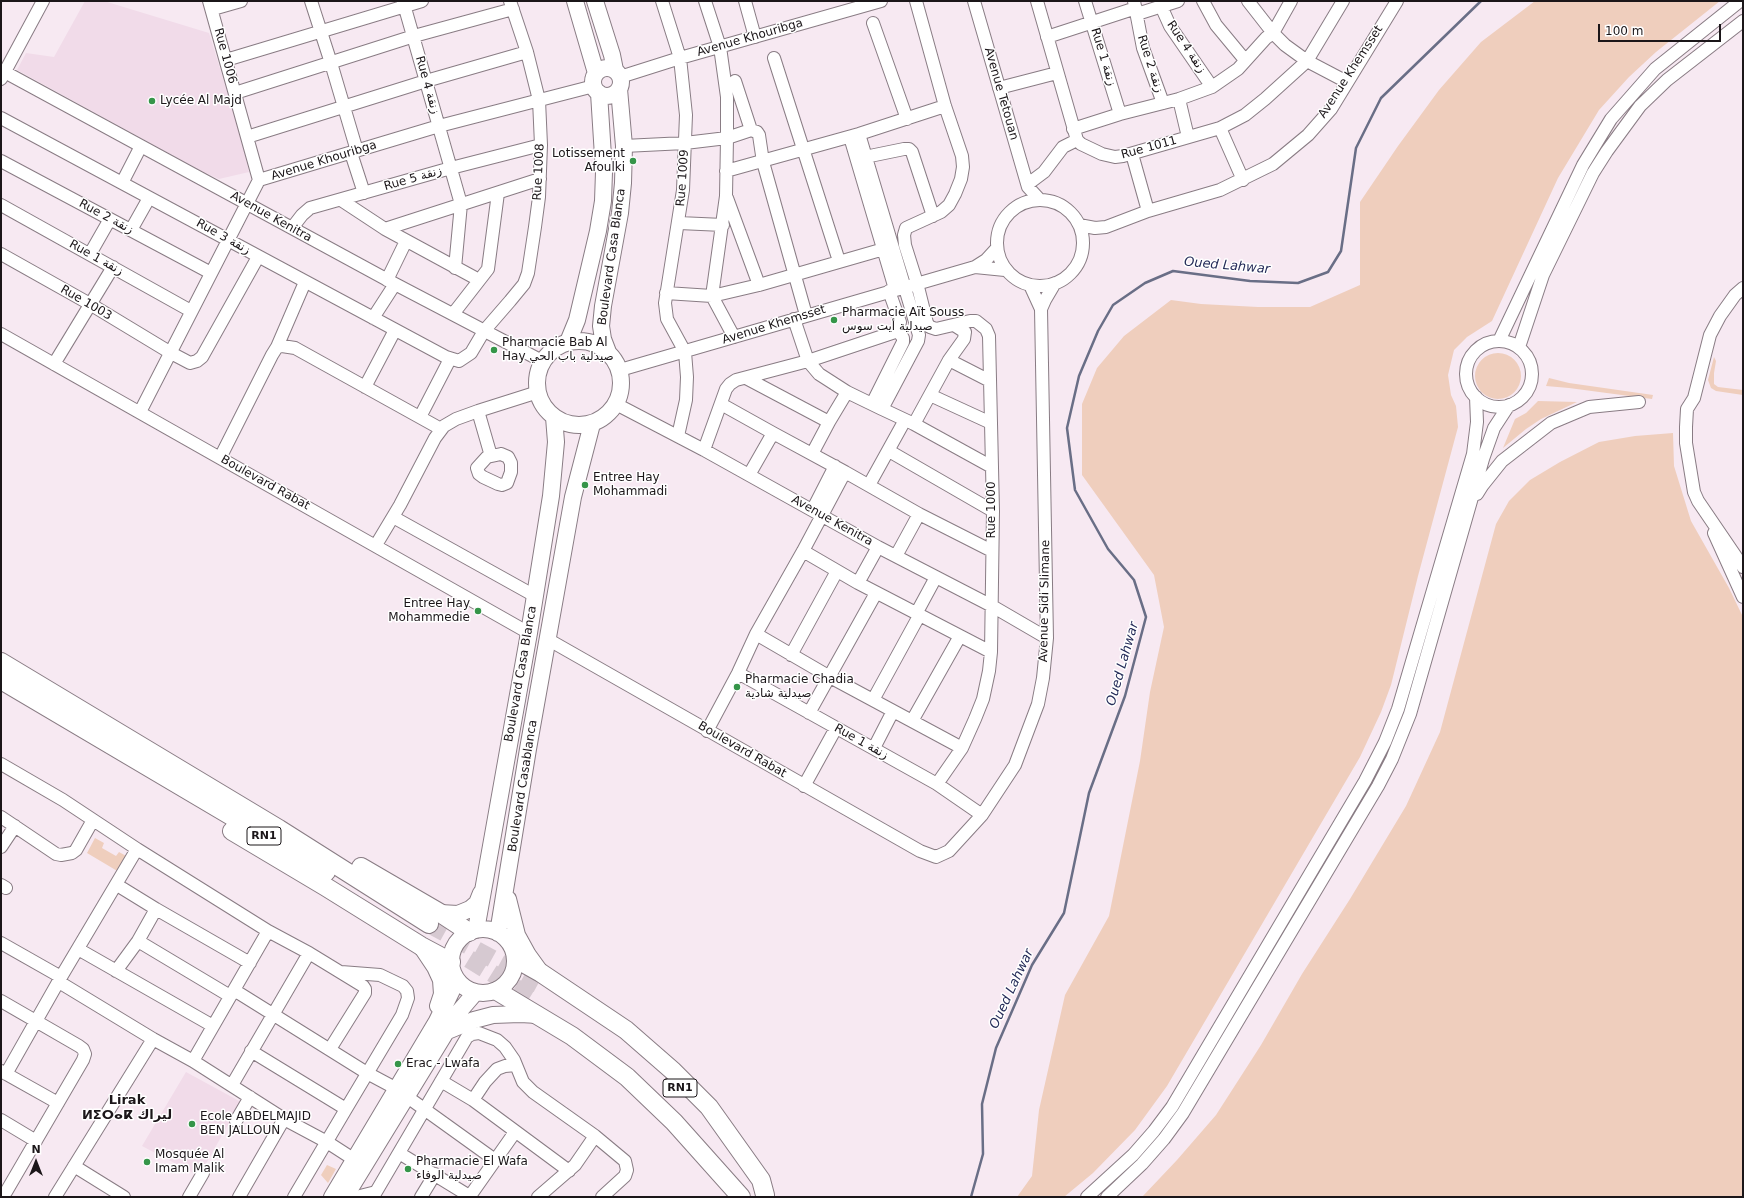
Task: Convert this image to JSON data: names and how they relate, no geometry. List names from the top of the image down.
{
  "streets": {
    "highway": ["RN1"],
    "main road": ["Boulevard Casa Blanca", "Boulevard Casablanca"],
    "street": [
      "Avenue Khouribga",
      "Rue 4 زنقة",
      "Rue 1006",
      "Rue 1 زنقة",
      "Rue 2 زنقة",
      "Avenue Khemsset",
      "Avenue Tetouan",
      "Rue 1011",
      "Rue 1008",
      "Rue 1009",
      "Rue 5 زنقة",
      "Avenue Kenitra",
      "Rue 3 زنقة",
      "Rue 1003",
      "Boulevard Rabat",
      "Rue 1000",
      "Avenue Sidi Slimane"
    ]
  },
  "crossings": [
    ["Avenue Khouribga", "Rue 4 زنقة"],
    ["Avenue Khouribga", "Rue 1006"],
    ["Avenue Khouribga", "Rue 1 زنقة"],
    ["Avenue Khouribga", "Rue 2 زنقة"],
    ["Avenue Khouribga", "Rue 1008"],
    ["Avenue Khouribga", "Rue 1009"],
    ["Avenue Khouribga", "Avenue Kenitra"],
    ["Avenue Khouribga", "Rue 3 زنقة"],
    ["Avenue Khouribga", "Boulevard Casa Blanca"],
    ["Avenue Khouribga", "Rue 1003"],
    ["Avenue Khouribga", "Boulevard Rabat"],
    ["Rue 4 زنقة", "Rue 5 زنقة"],
    ["Rue 1 زنقة", "Rue 1000"],
    ["Rue 1 زنقة", "Avenue Sidi Slimane"],
    ["Avenue Khemsset", "Avenue Tetouan"],
    ["Avenue Khemsset", "Rue 1009"],
    ["Avenue Khemsset", "Avenue Kenitra"],
    ["Avenue Khemsset", "Boulevard Casa Blanca"],
    ["Avenue Khemsset", "Rue 1000"],
    ["Avenue Khemsset", "Avenue Sidi Slimane"],
    ["Avenue Tetouan", "Avenue Sidi Slimane"],
    ["Rue 1008", "Rue 5 زنقة"],
    ["Rue 1008", "Avenue Kenitra"],
    ["Rue 5 زنقة", "Avenue Kenitra"],
    ["Avenue Kenitra", "Boulevard Casa Blanca"],
    ["Avenue Kenitra", "Rue 1000"],
    ["Avenue Kenitra", "Avenue Sidi Slimane"],
    ["Rue 3 زنقة", "Rue 1003"],
    ["Boulevard Casa Blanca", "Boulevard Rabat"],
    ["Boulevard Casa Blanca", "Boulevard Casablanca"],
    ["Boulevard Rabat", "Avenue Sidi Slimane"],
    ["Boulevard Rabat", "Boulevard Casablanca"]
  ],
  "districts": ["Lirak ⵍⵉⵔⴰⴽ ليراك"],
  "water": ["Oued Lahwar"],
  "places": [
    "Lycée Al Majd",
    "Lotissement Afoulki",
    "Pharmacie Aït Souss صيدلية أيت سوس",
    "Pharmacie Bab Al Hay صيدلية باب الحي",
    "Entree Hay Mohammadi",
    "Entree Hay Mohammedie",
    "Pharmacie Chadia صيدلية شادية",
    "Erac - Lwafa",
    "Ecole ABDELMAJID BEN JALLOUN",
    "Mosquée Al Imam Malik",
    "Pharmacie El Wafa صيدلية الوفاء"
  ],
  "scale_bar": "100 m",
  "north": "top"
}
